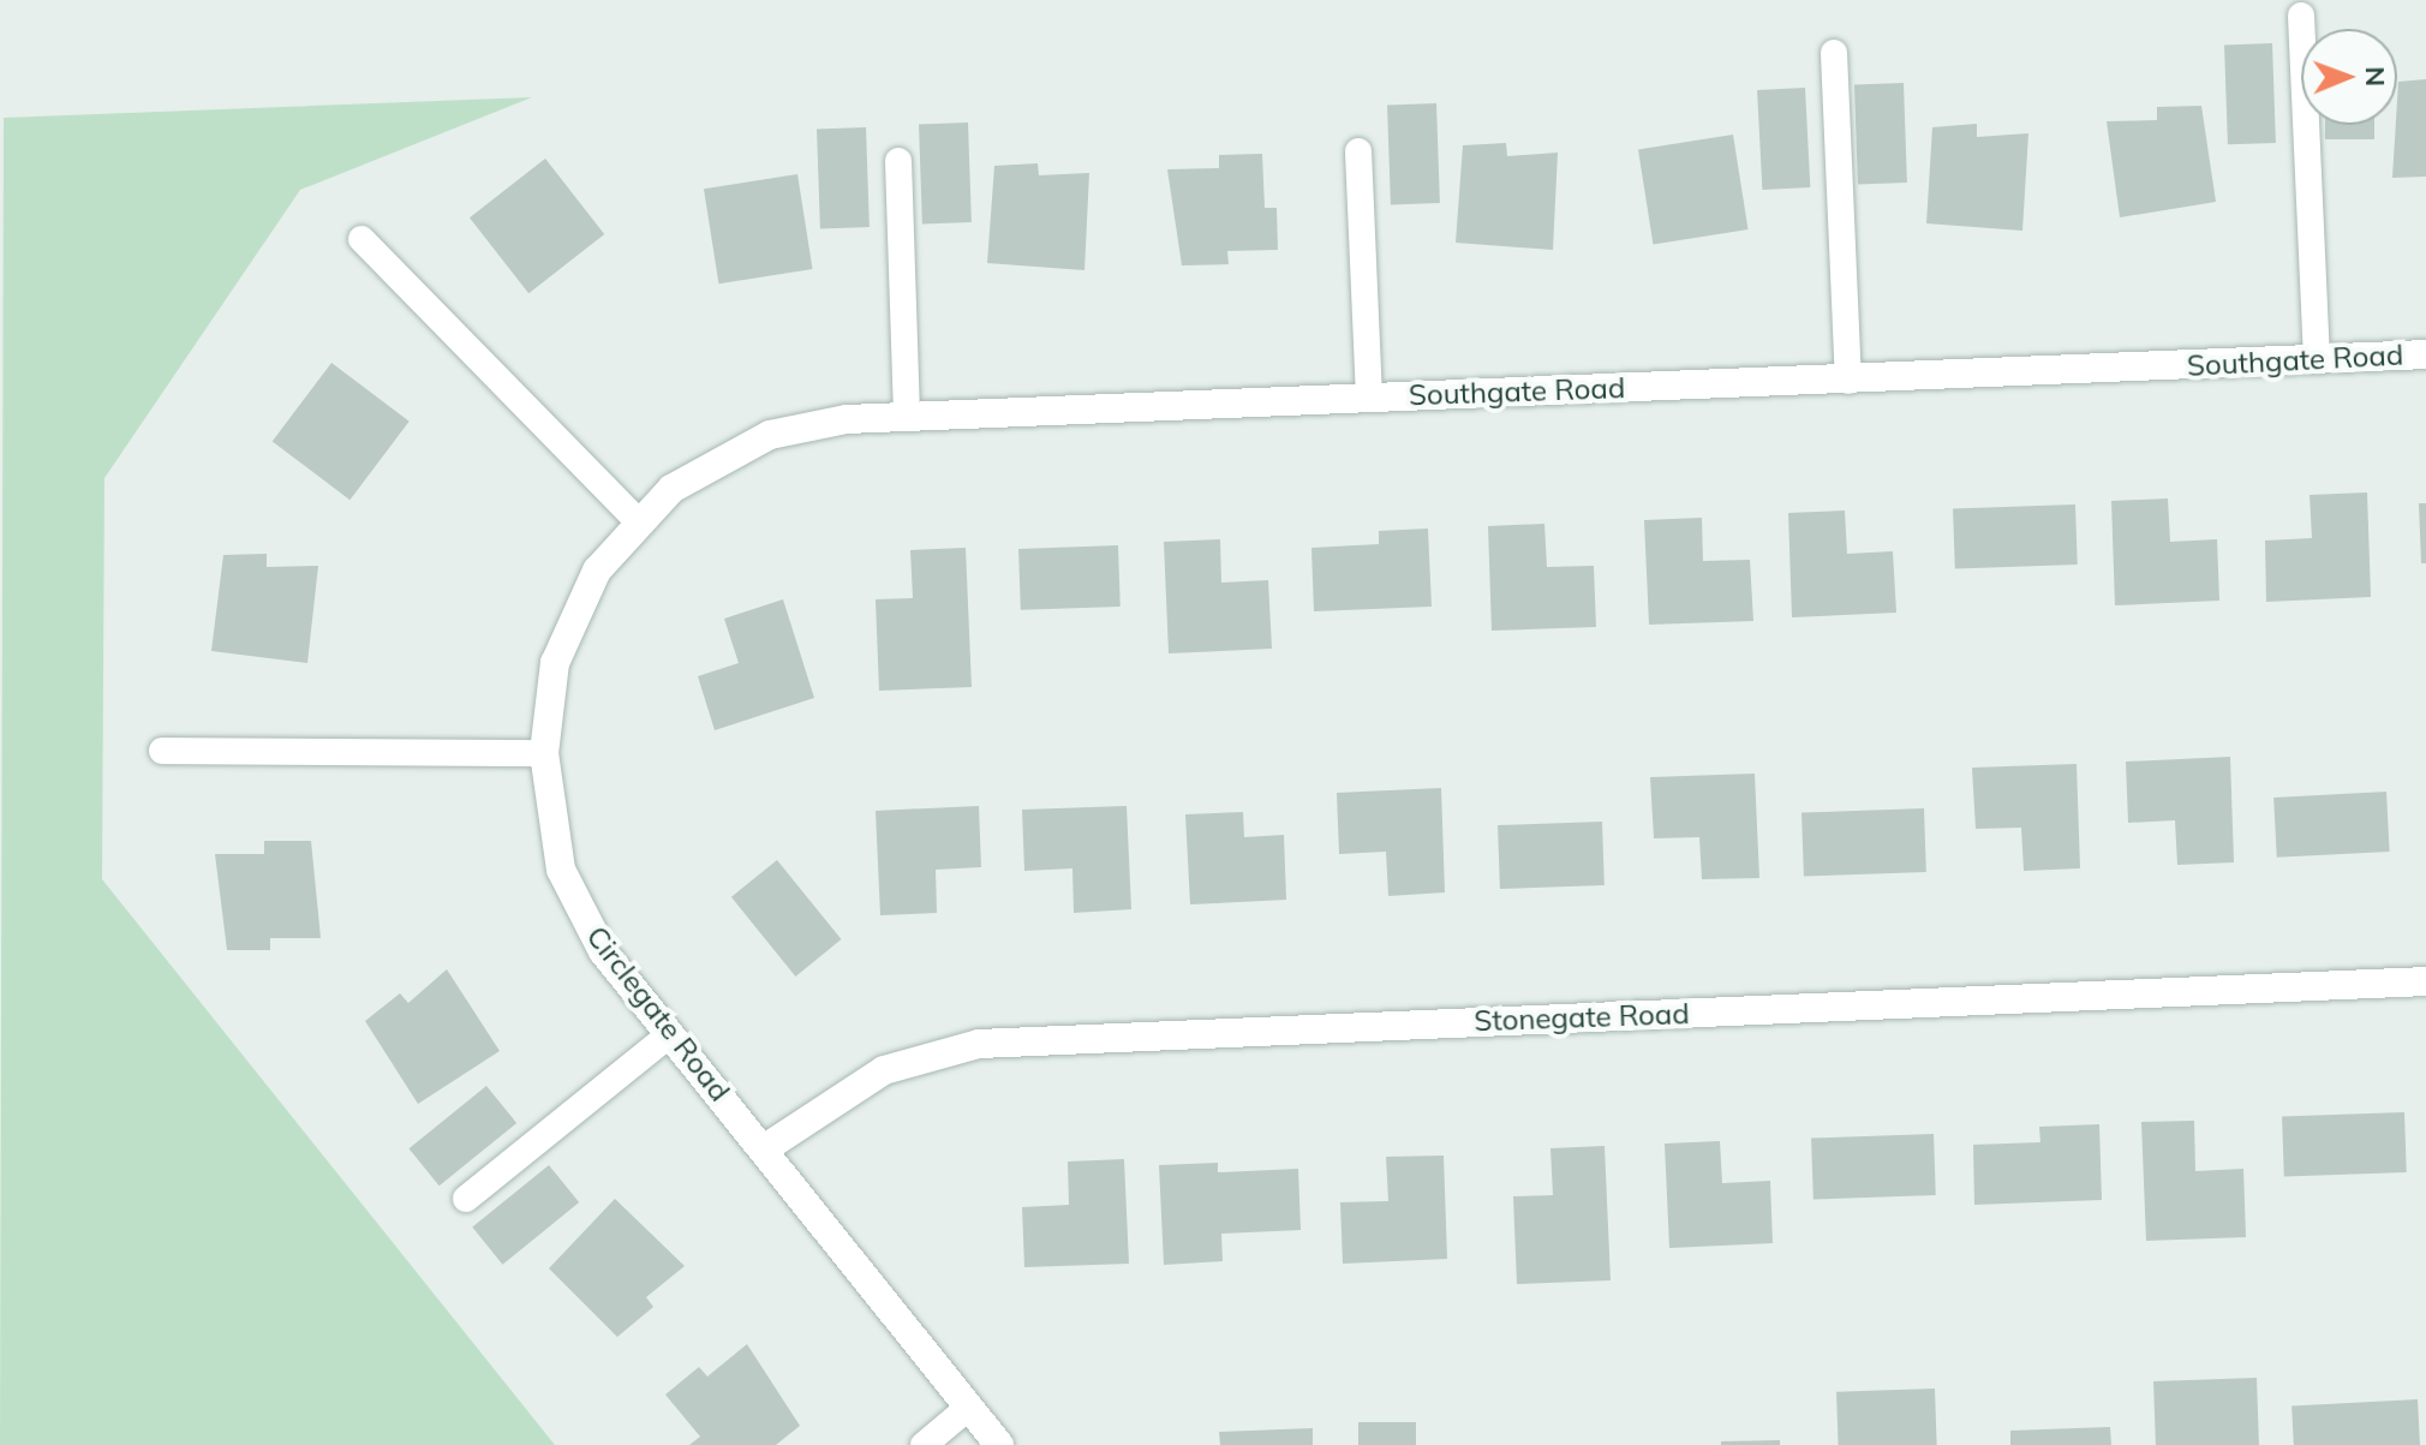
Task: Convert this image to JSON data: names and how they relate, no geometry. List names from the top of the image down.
{
  "streets": {
    "street": ["Southgate Road", "Circlegate Road", "Stonegate Road"]
  },
  "crossings": [
    ["Southgate Road", "Circlegate Road"],
    ["Circlegate Road", "Stonegate Road"]
  ],
  "north": "right"
}
